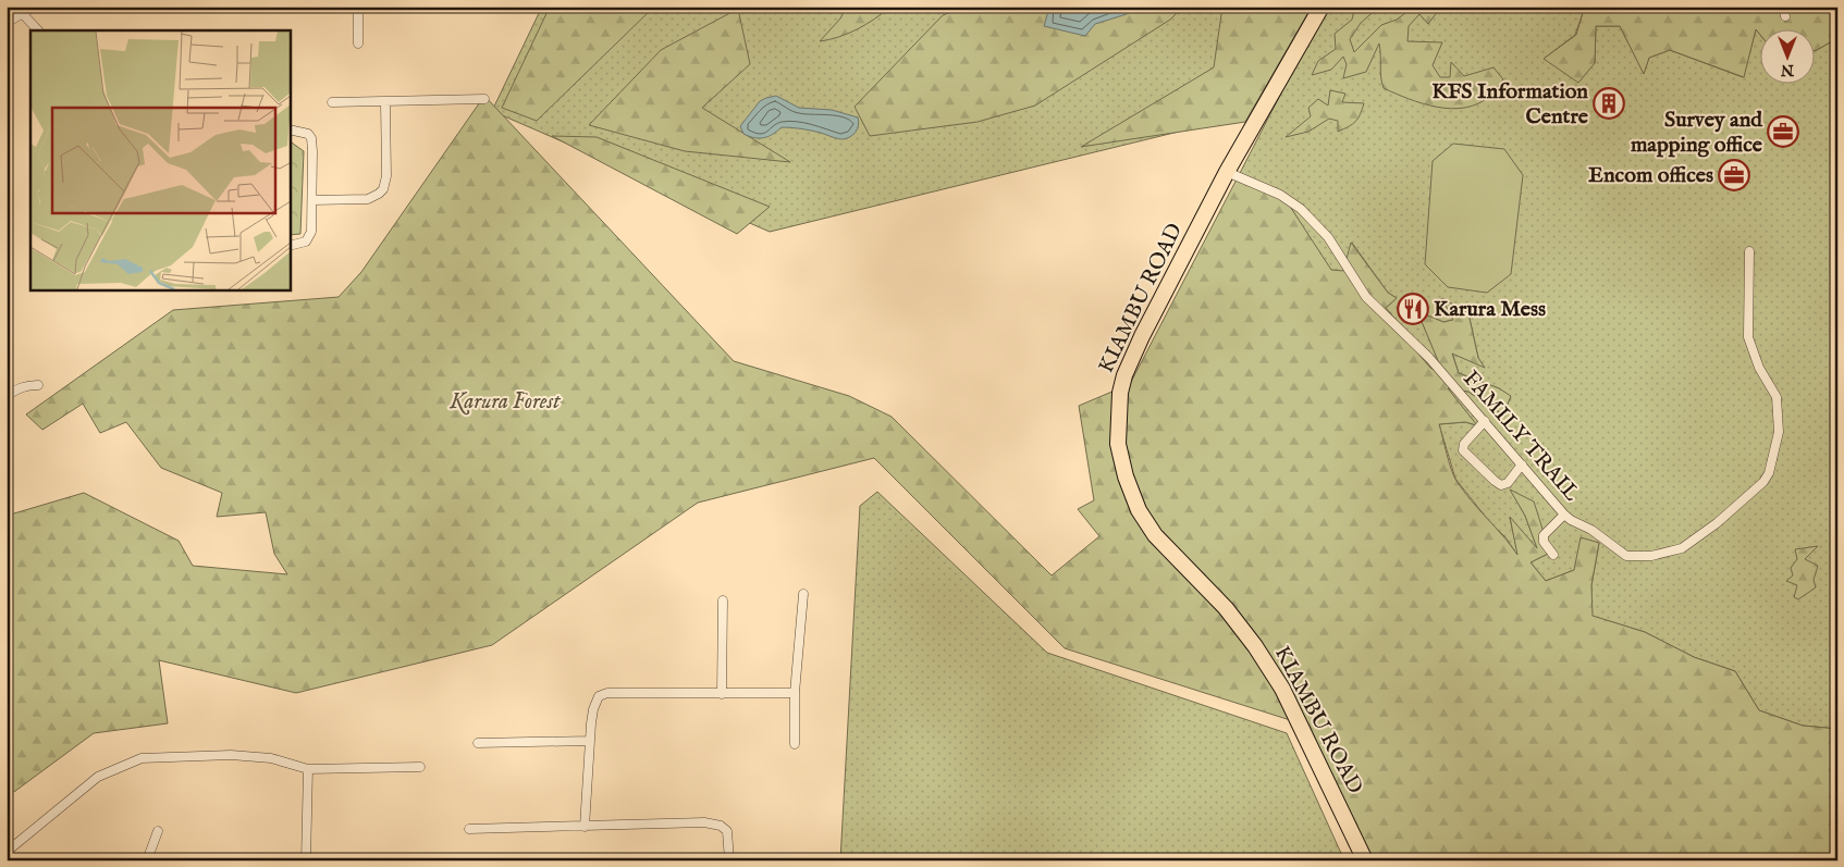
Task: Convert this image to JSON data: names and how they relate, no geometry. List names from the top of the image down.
{
  "streets": {
    "highway": ["KIAMBU ROAD"],
    "street": ["FAMILY TRAIL"]
  },
  "crossings": [
    ["KIAMBU ROAD", "FAMILY TRAIL"]
  ],
  "parks": ["Karura Forest"],
  "places": {
    "building": ["KFS Information Centre"],
    "office": ["Survey and mapping office", "Encom offices"],
    "restaurant": ["Karura Mess"]
  },
  "north": "bottom"
}
